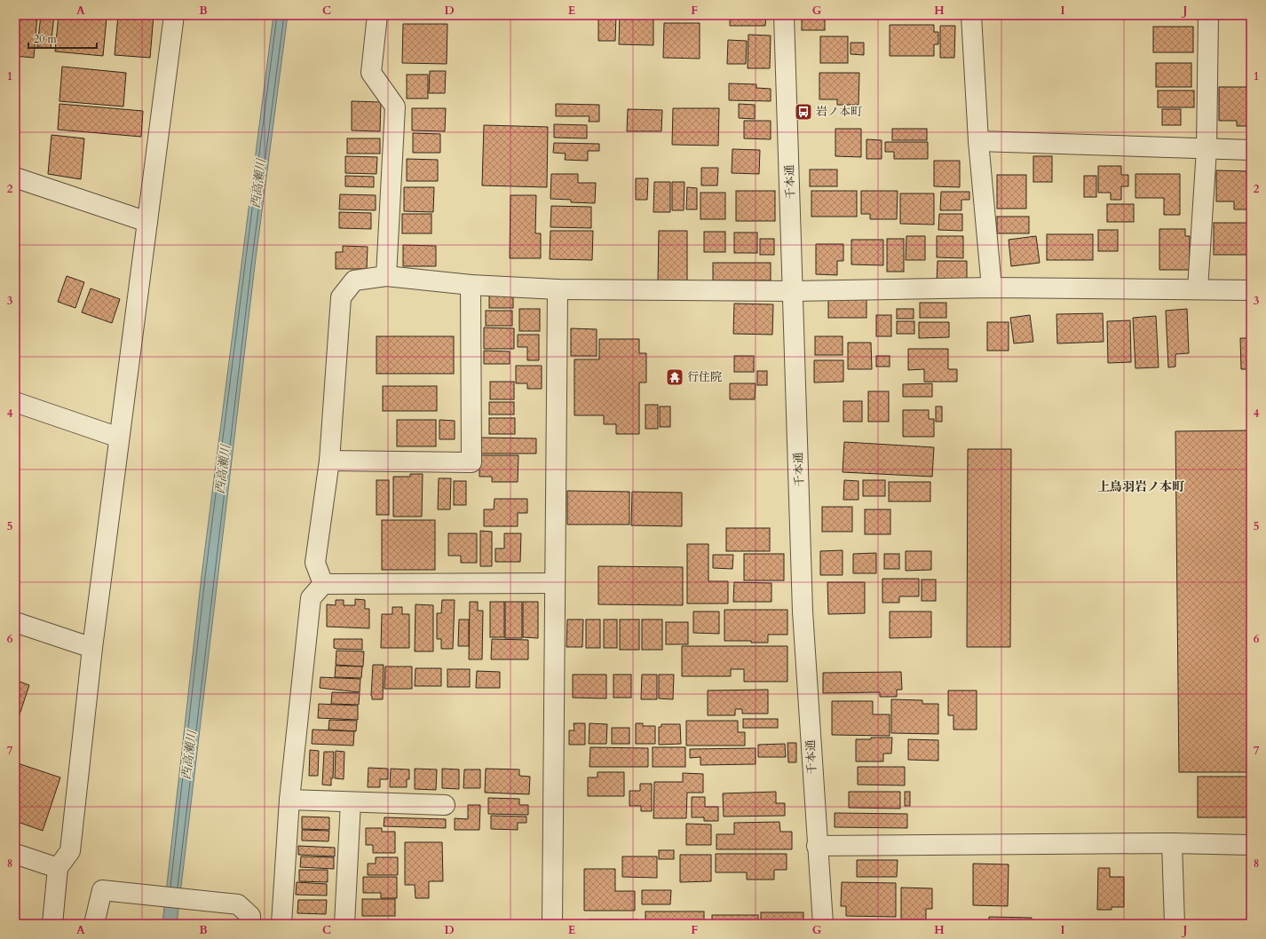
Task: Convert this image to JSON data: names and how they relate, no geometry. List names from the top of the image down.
{
  "streets": {
    "street": ["千本通"]
  },
  "districts": ["上鳥羽岩ノ本町"],
  "water": ["西高瀬川"],
  "places": {
    "bus stop": ["岩ノ本町"],
    "temple": ["行住院"]
  },
  "scale_bar": "20 m",
  "grid": {
    "columns": [
      "A",
      "B",
      "C",
      "D",
      "E",
      "F",
      "G",
      "H",
      "I",
      "J"
    ],
    "rows": [
      "1",
      "2",
      "3",
      "4",
      "5",
      "6",
      "7",
      "8"
    ]
  }
}
